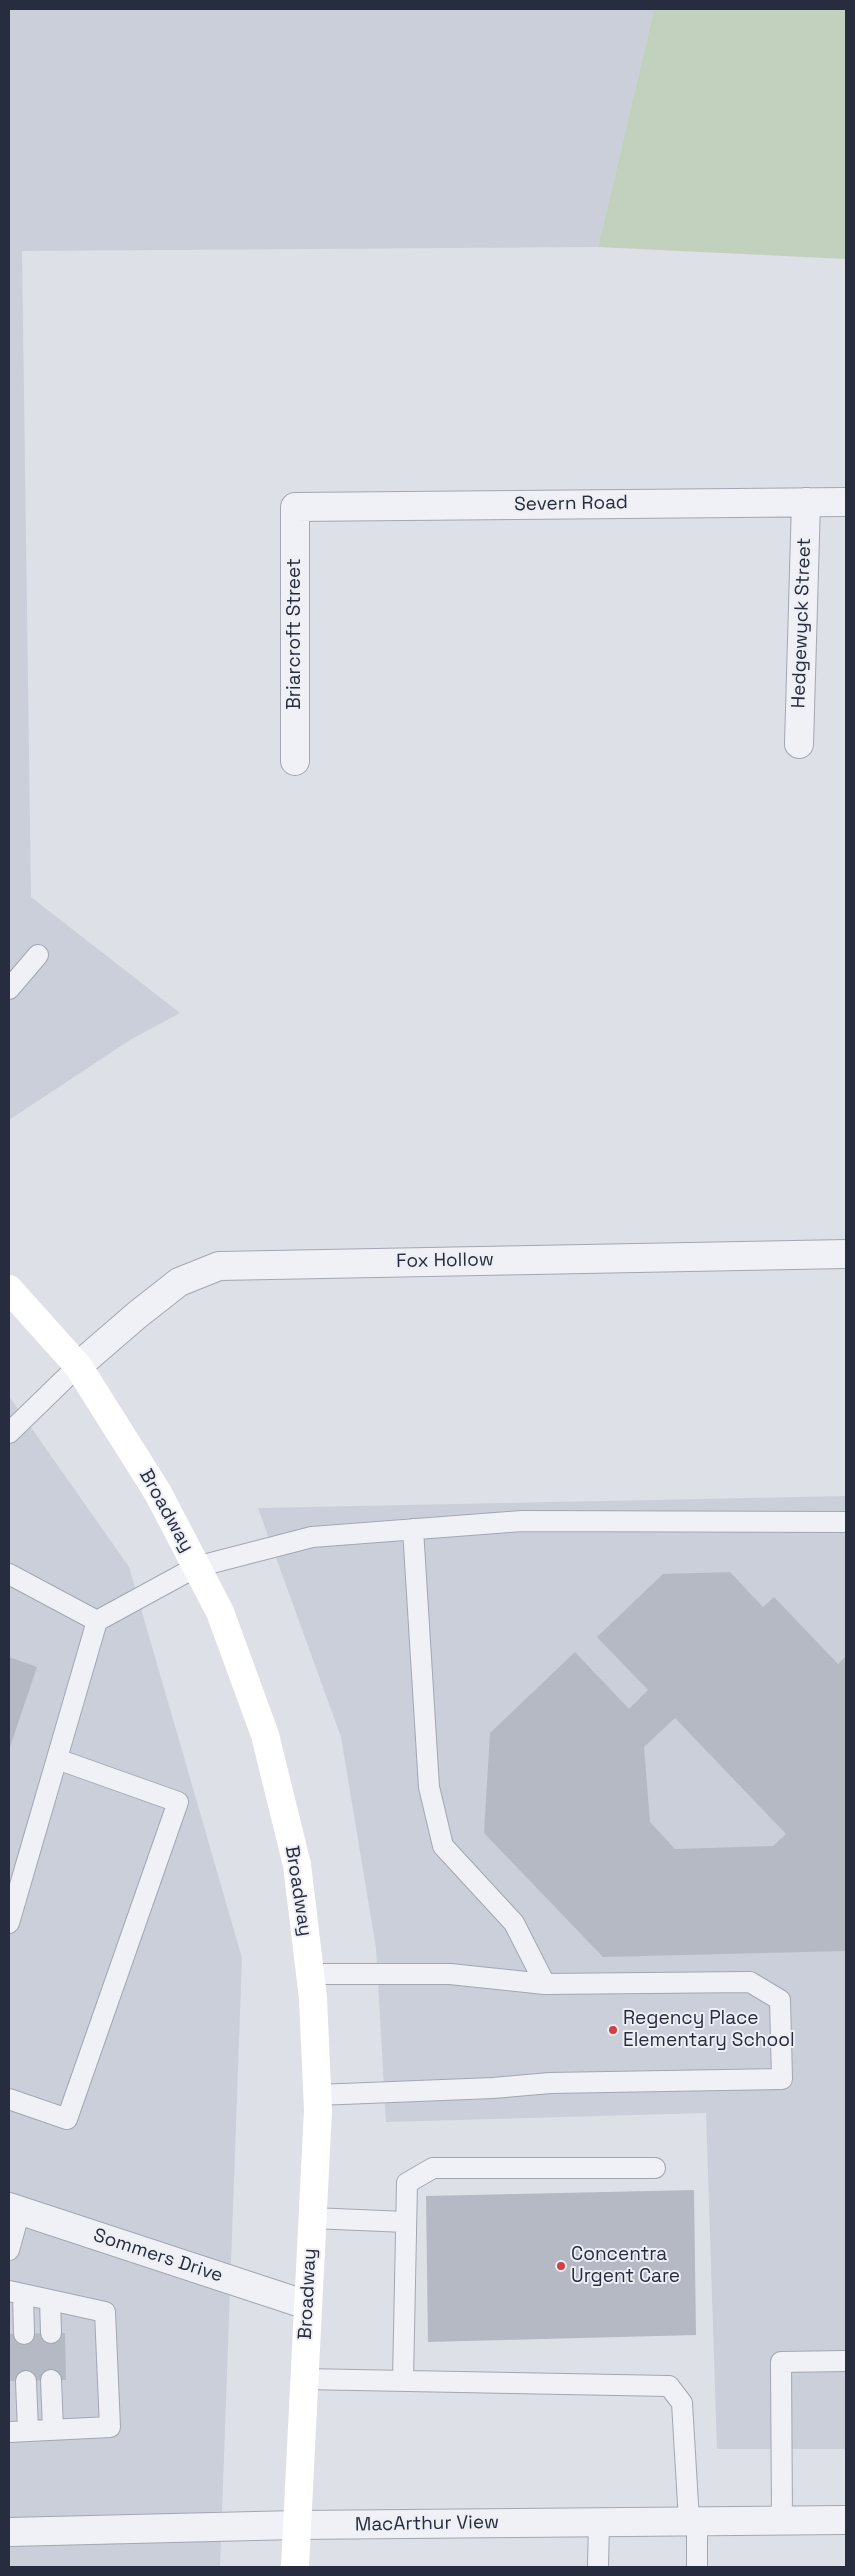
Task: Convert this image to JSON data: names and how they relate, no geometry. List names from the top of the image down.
{
  "streets": {
    "main road": ["Broadway"],
    "street": [
      "Severn Road",
      "Hedgewyck Street",
      "Briarcroft Street",
      "Fox Hollow",
      "Sommers Drive",
      "MacArthur View"
    ]
  },
  "crossings": [
    ["Severn Road", "Hedgewyck Street"],
    ["Severn Road", "Briarcroft Street"],
    ["Fox Hollow", "Broadway"],
    ["Broadway", "Sommers Drive"],
    ["Broadway", "MacArthur View"]
  ],
  "places": ["Regency Place Elementary School", "Concentra Urgent Care"]
}
